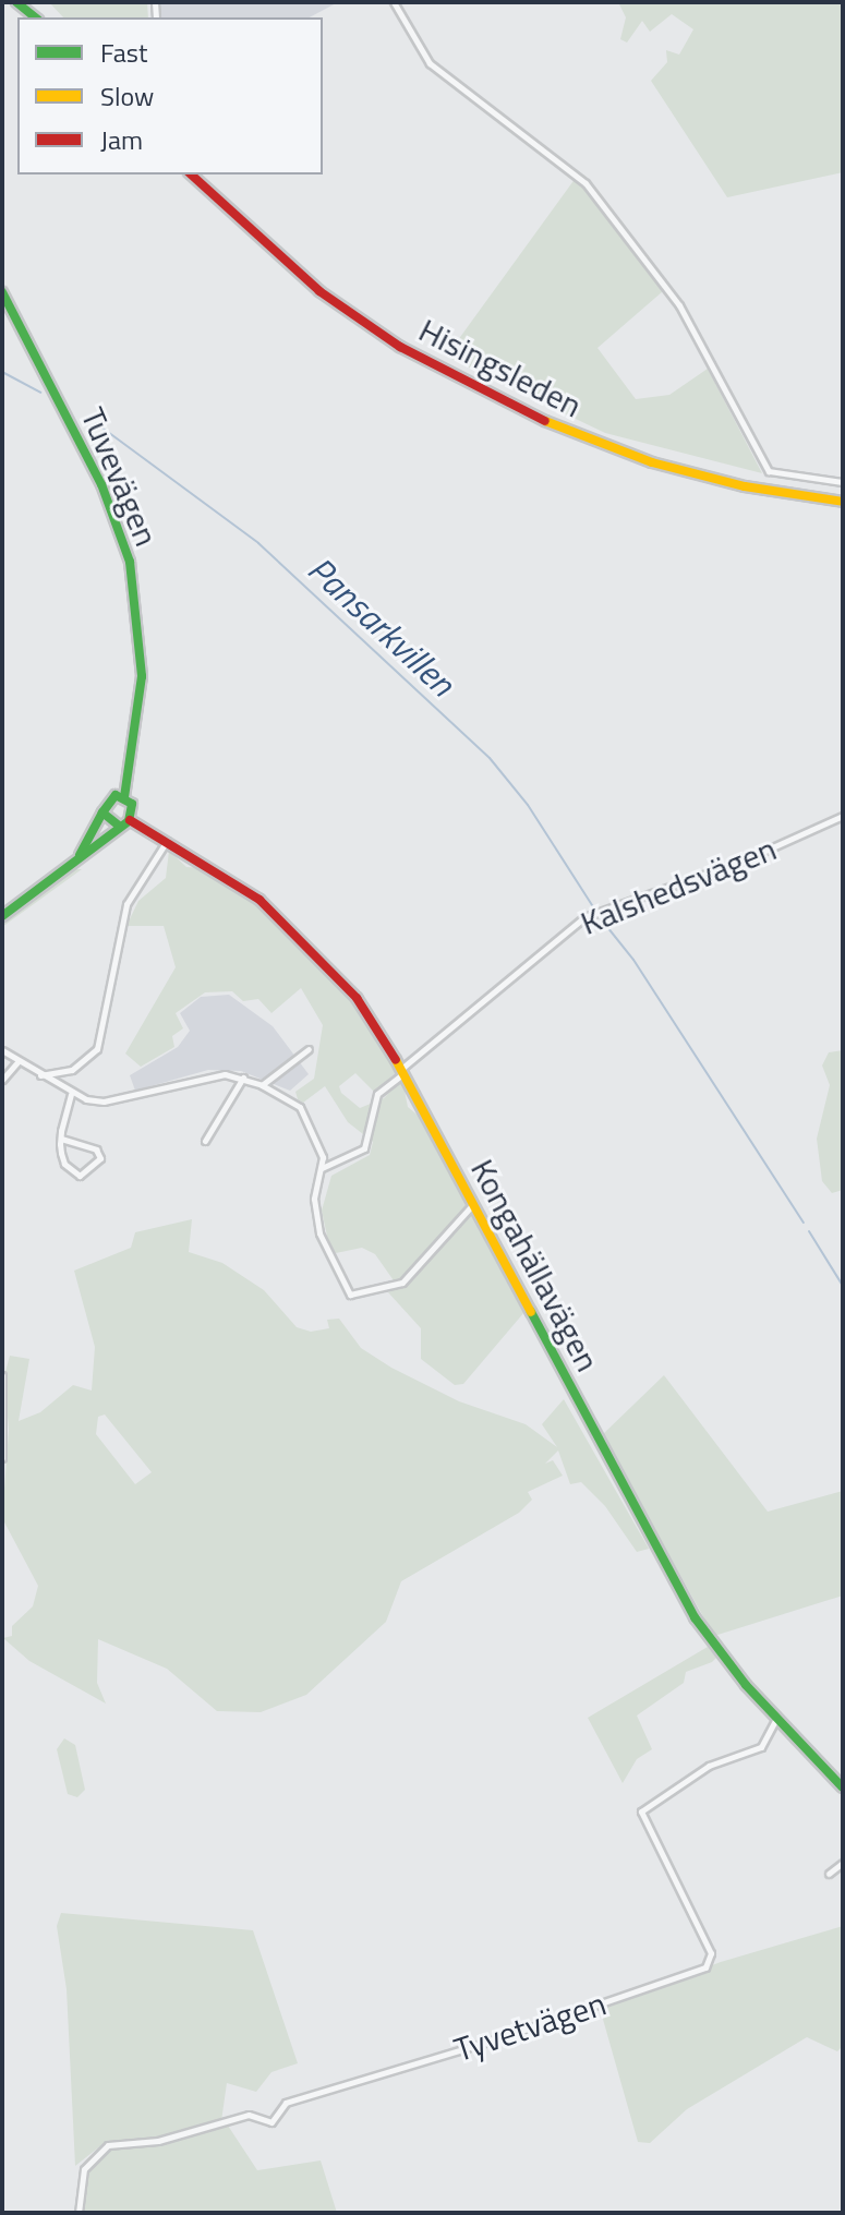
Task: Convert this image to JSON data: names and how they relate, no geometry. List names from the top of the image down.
{
  "streets": {
    "main road": ["Hisingsleden", "Tuvevägen", "Kongahällavägen"],
    "street": ["Kalshedsvägen", "Tyvetvägen"]
  },
  "crossings": [
    ["Tuvevägen", "Kongahällavägen"],
    ["Kalshedsvägen", "Kongahällavägen"],
    ["Kongahällavägen", "Tyvetvägen"]
  ],
  "water": ["Pansarkvillen"],
  "legend": ["Fast", "Slow", "Jam"]
}
